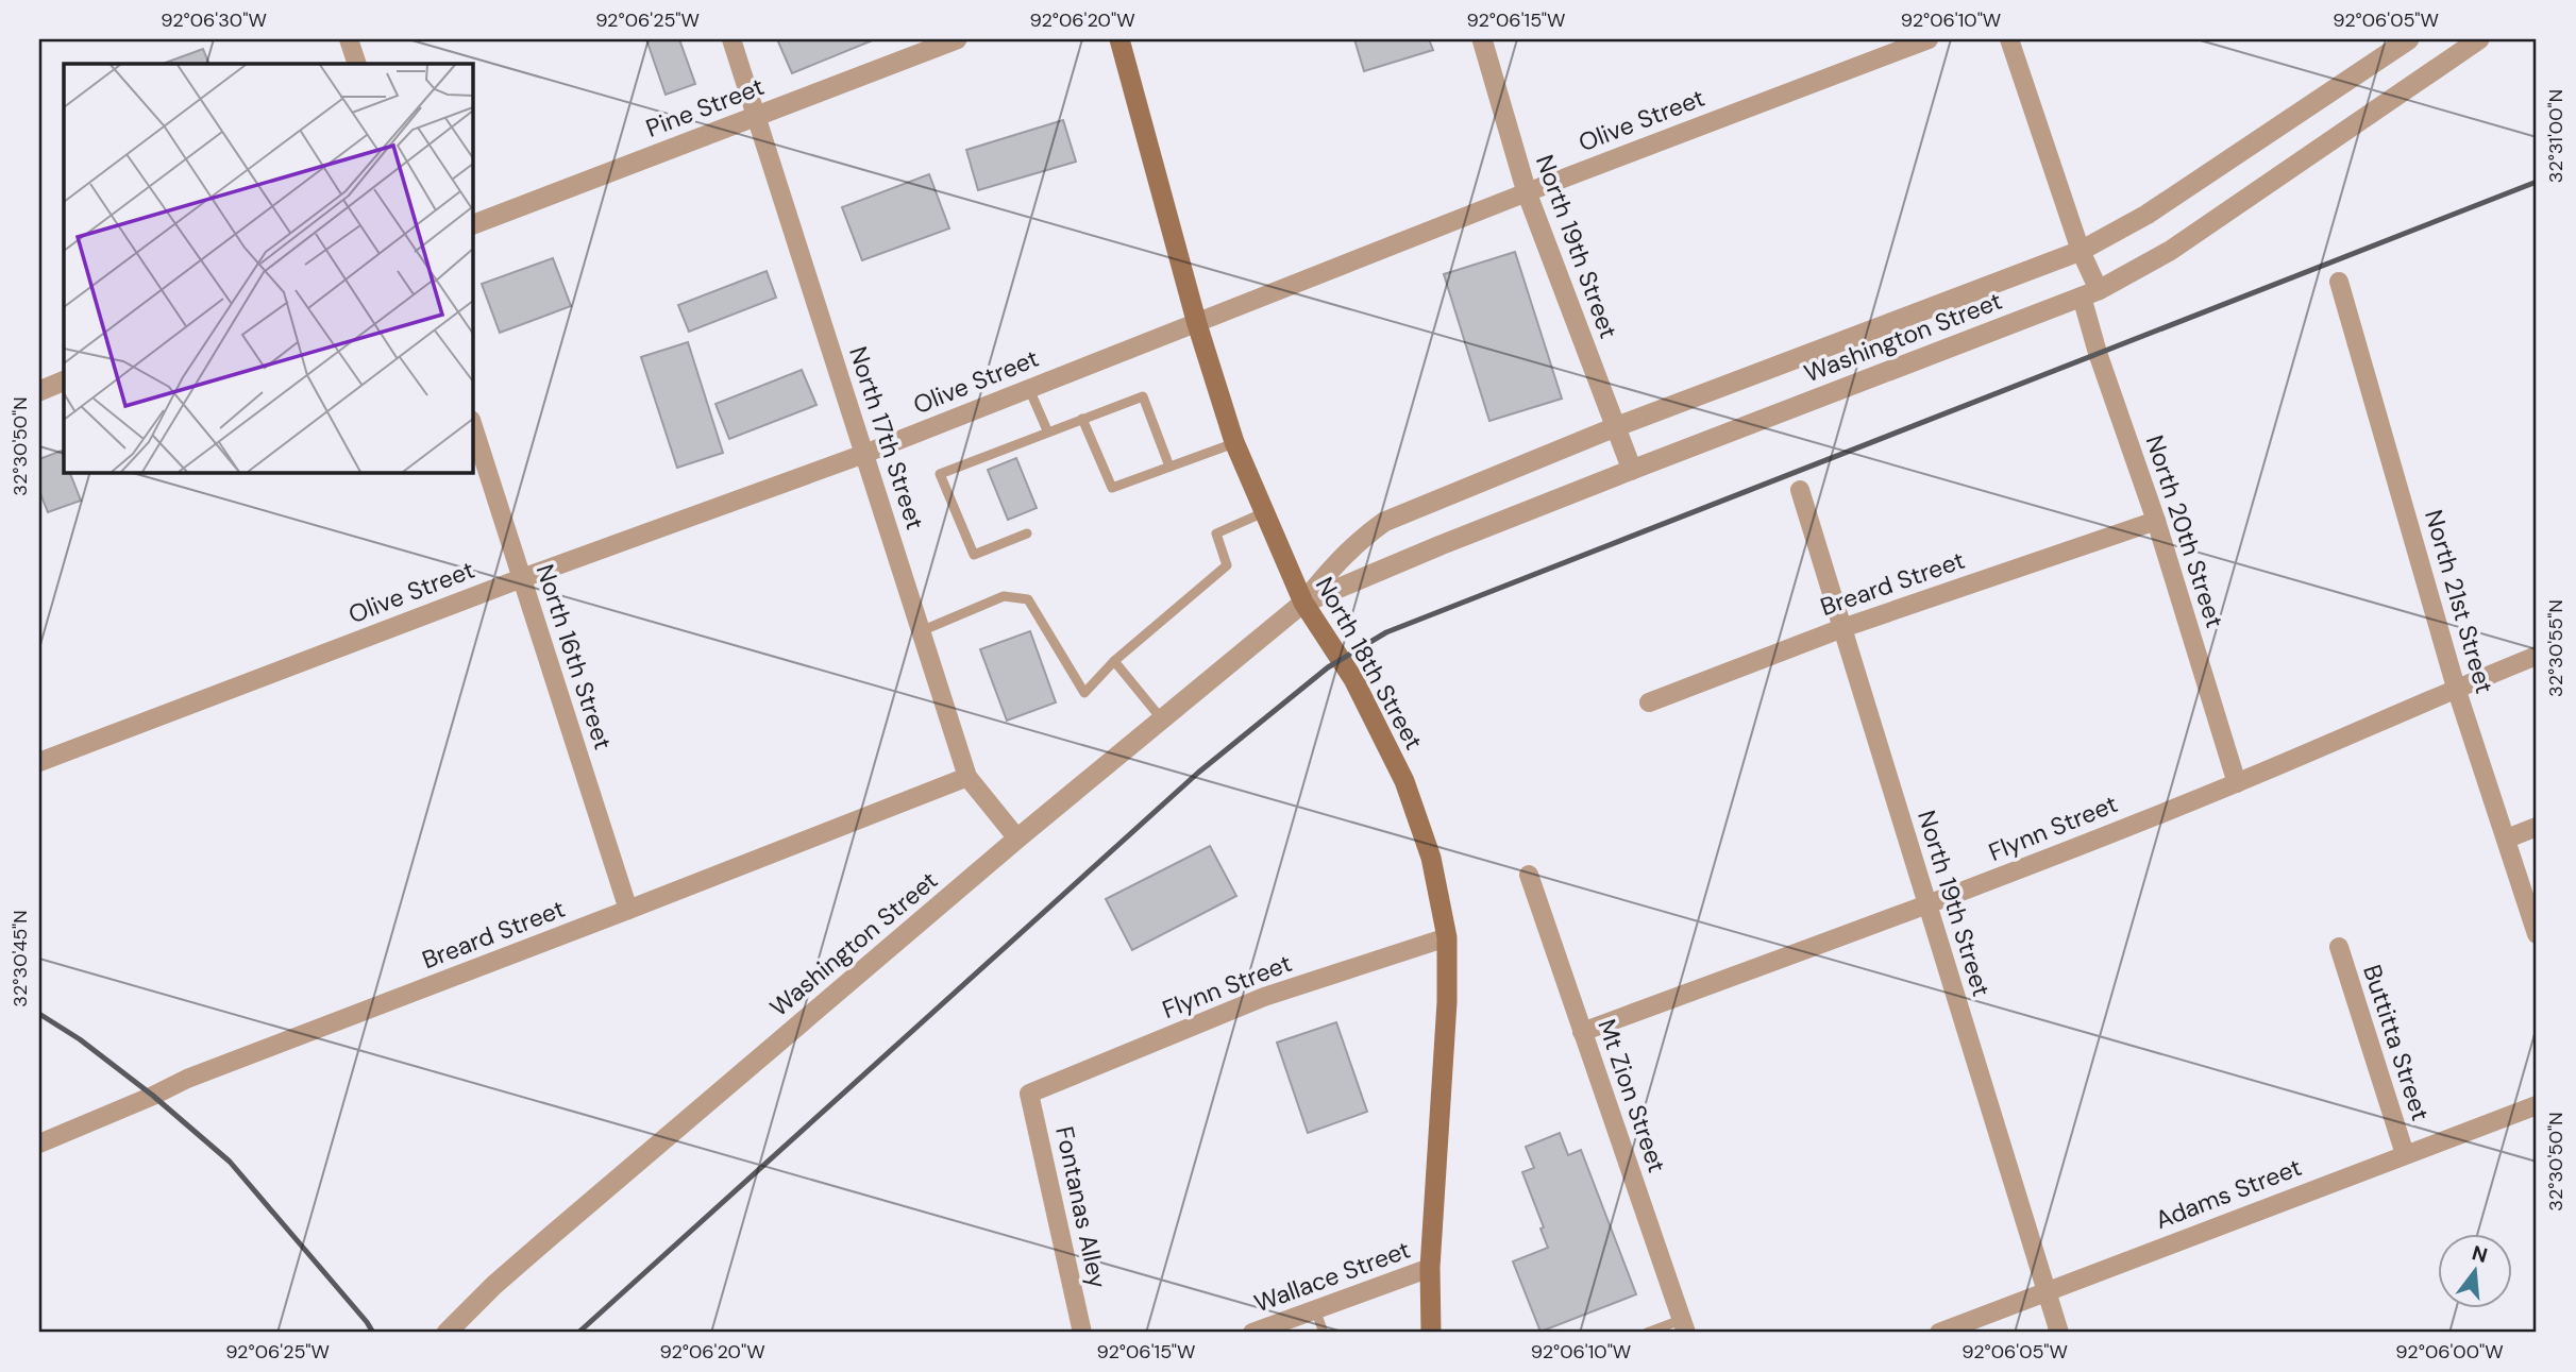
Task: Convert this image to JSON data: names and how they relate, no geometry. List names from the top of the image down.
{
  "streets": {
    "main road": ["North 18th Street"],
    "street": [
      "Pine Street",
      "Olive Street",
      "North 19th Street",
      "Washington Street",
      "North 17th Street",
      "North 20th Street",
      "Breard Street",
      "North 21st Street",
      "North 16th Street",
      "Flynn Street",
      "Buttitta Street",
      "Mt Zion Street",
      "Adams Street",
      "Fontanas Alley",
      "Wallace Street"
    ]
  },
  "crossings": [
    ["Pine Street", "North 17th Street"],
    ["Olive Street", "North 19th Street"],
    ["Olive Street", "North 17th Street"],
    ["Olive Street", "North 16th Street"],
    ["Olive Street", "North 18th Street"],
    ["North 19th Street", "Washington Street"],
    ["North 19th Street", "Breard Street"],
    ["North 19th Street", "Flynn Street"],
    ["North 19th Street", "Adams Street"],
    ["Washington Street", "North 17th Street"],
    ["Washington Street", "North 20th Street"],
    ["Washington Street", "North 18th Street"],
    ["North 17th Street", "Breard Street"],
    ["North 20th Street", "Breard Street"],
    ["North 20th Street", "Flynn Street"],
    ["Breard Street", "North 16th Street"],
    ["North 21st Street", "Flynn Street"],
    ["North 18th Street", "Flynn Street"],
    ["North 18th Street", "Wallace Street"],
    ["Flynn Street", "Mt Zion Street"],
    ["Flynn Street", "Fontanas Alley"],
    ["Buttitta Street", "Adams Street"]
  ],
  "north": "top",
  "coordinates": [
    "92°06'30\"W",
    "92°06'25\"W",
    "92°06'20\"W",
    "92°06'15\"W",
    "92°06'10\"W",
    "92°06'05\"W",
    "32°31'00\"N",
    "32°30'50\"N",
    "32°30'55\"N",
    "32°30'45\"N",
    "92°06'00\"W"
  ]
}
